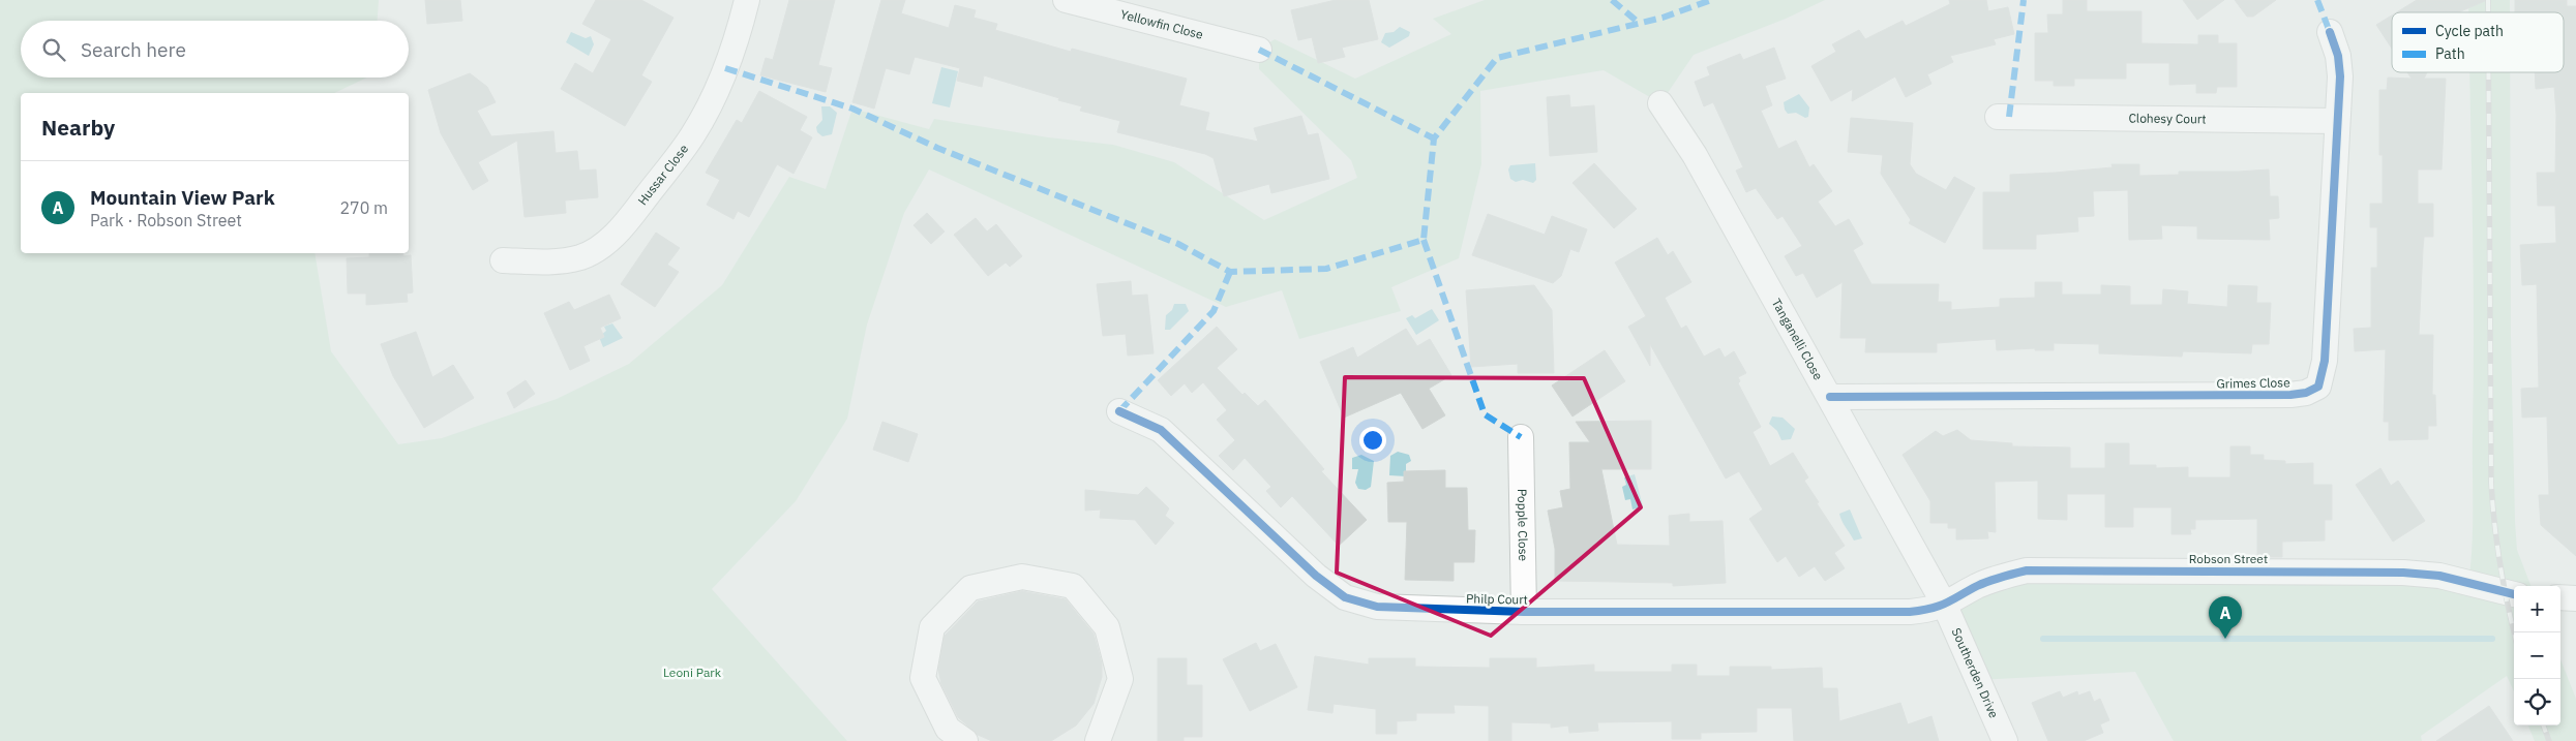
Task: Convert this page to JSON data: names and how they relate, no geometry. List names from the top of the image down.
{
  "streets": {
    "street": [
      "Yellowfin Close",
      "Clohesy Court",
      "Hussar Close",
      "Tanganelli Close",
      "Grimes Close",
      "Popple Close",
      "Robson Street",
      "Philp Court",
      "Southerden Drive"
    ]
  },
  "crossings": [
    ["Clohesy Court", "Grimes Close"],
    ["Tanganelli Close", "Grimes Close"],
    ["Tanganelli Close", "Robson Street"],
    ["Tanganelli Close", "Philp Court"],
    ["Tanganelli Close", "Southerden Drive"],
    ["Popple Close", "Philp Court"],
    ["Robson Street", "Philp Court"],
    ["Robson Street", "Southerden Drive"],
    ["Philp Court", "Southerden Drive"]
  ],
  "parks": ["Leoni Park"],
  "legend": ["Cycle path", "Path"],
  "page": {
    "search": "Search here",
    "heading": "Nearby",
    "list": [
      {
        "mark": "A",
        "name": "Mountain View Park",
        "note": "Park · Robson Street",
        "value": "270 m"
      }
    ],
    "map_buttons": ["+", "−"],
    "pins": "A"
  }
}
